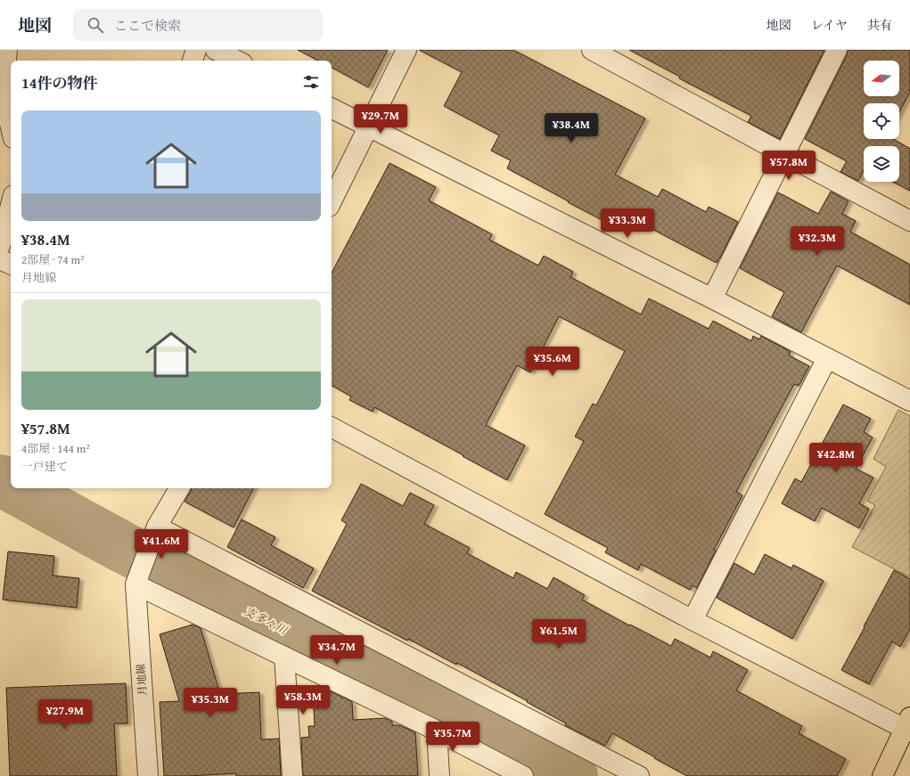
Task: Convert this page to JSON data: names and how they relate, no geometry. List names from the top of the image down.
{
  "streets": {
    "street": ["月地線"]
  },
  "water": ["支多々川"],
  "north": "left",
  "page": {
    "header": "地図",
    "search": "ここで検索",
    "nav": ["地図", "レイヤ", "共有"],
    "heading": "14件の物件",
    "list": [
      {
        "name": "¥38.4M",
        "note": "2部屋 · 74 m² · 月地線"
      },
      {
        "name": "¥57.8M",
        "note": "4部屋 · 144 m² · 一戸建て"
      }
    ],
    "price": [
      "¥29.7M",
      "¥38.4M",
      "¥57.8M",
      "¥33.3M",
      "¥32.3M",
      "¥35.6M",
      "¥42.8M",
      "¥41.6M",
      "¥61.5M",
      "¥34.7M",
      "¥58.3M",
      "¥35.3M",
      "¥27.9M",
      "¥35.7M"
    ]
  }
}
